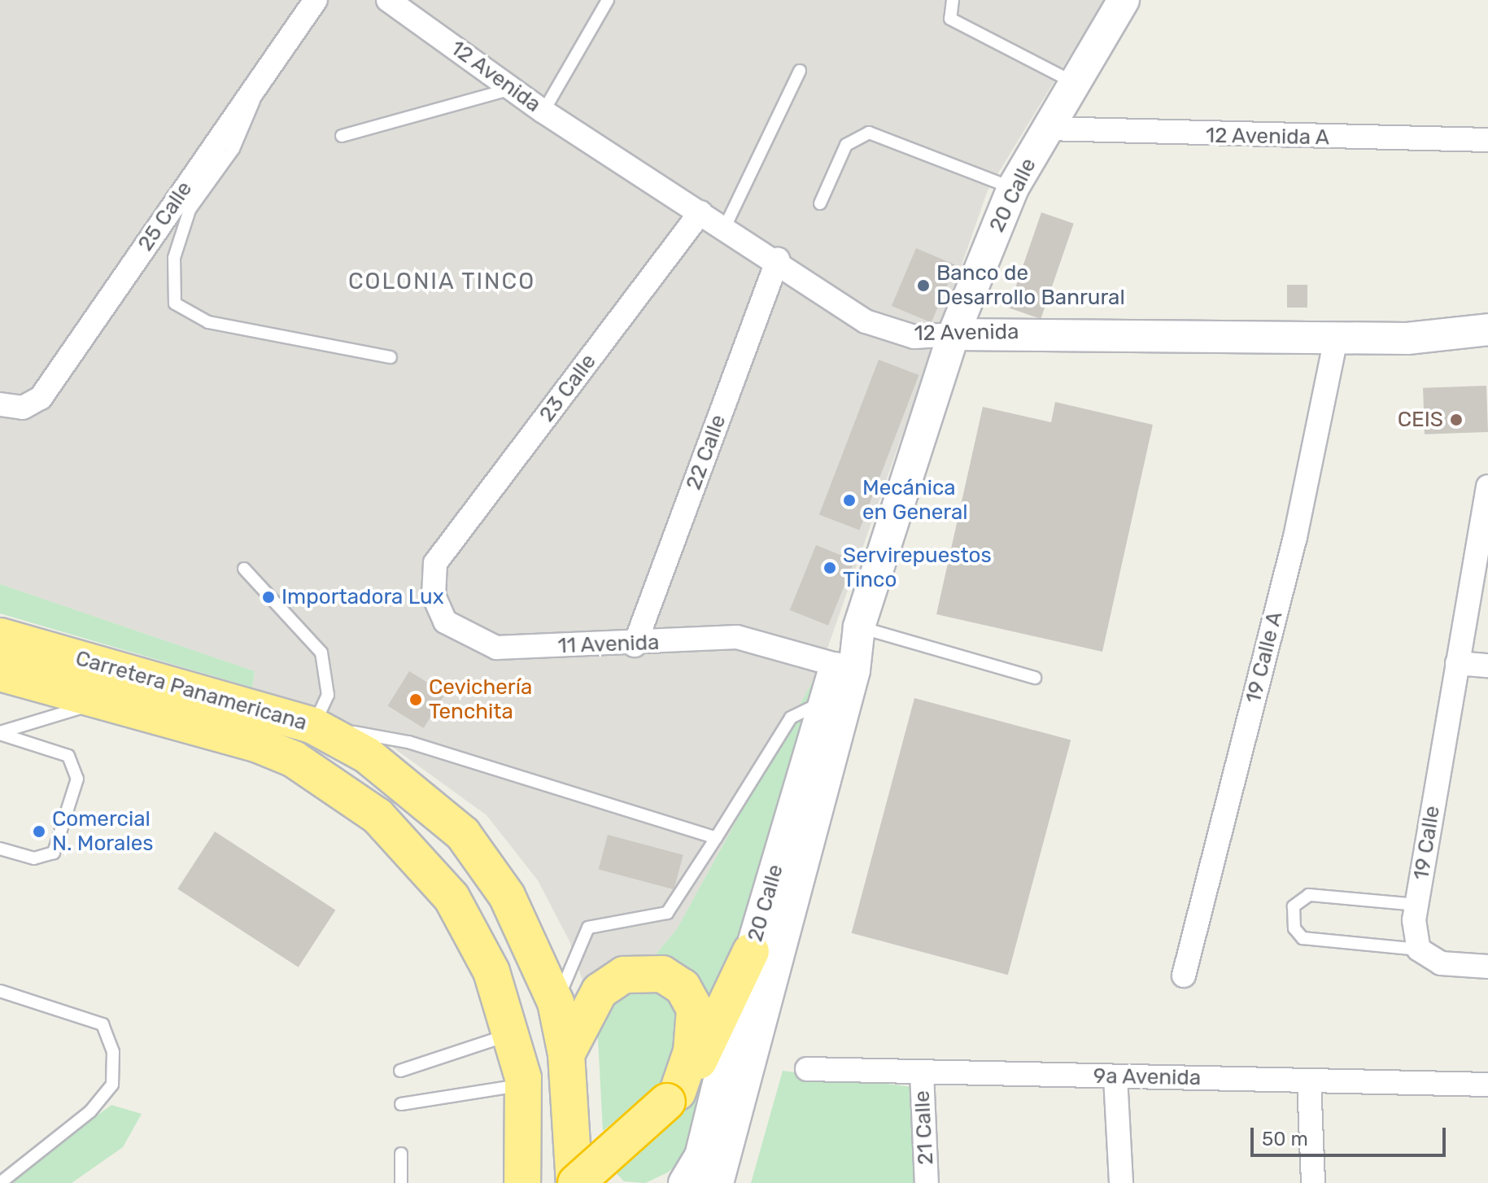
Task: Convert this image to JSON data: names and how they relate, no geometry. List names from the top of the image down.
{
  "streets": {
    "highway": ["Carretera Panamericana"],
    "main road": ["12 Avenida", "20 Calle"],
    "street": [
      "12 Avenida A",
      "25 Calle",
      "23 Calle",
      "22 Calle",
      "11 Avenida",
      "19 Calle A",
      "19 Calle",
      "9a Avenida",
      "21 Calle"
    ]
  },
  "crossings": [
    ["12 Avenida", "20 Calle"],
    ["12 Avenida", "23 Calle"],
    ["12 Avenida", "22 Calle"],
    ["12 Avenida", "19 Calle A"],
    ["12 Avenida A", "20 Calle"],
    ["20 Calle", "11 Avenida"],
    ["23 Calle", "11 Avenida"],
    ["22 Calle", "11 Avenida"],
    ["9a Avenida", "21 Calle"]
  ],
  "districts": ["COLONIA TINCO"],
  "places": [
    "Banco de Desarrollo Banrural",
    "CEIS",
    "Mecánica en General",
    "Servirepuestos Tinco",
    "Importadora Lux",
    "Cevichería Tenchita",
    "Comercial N. Morales"
  ],
  "scale_bar": "50 m"
}
